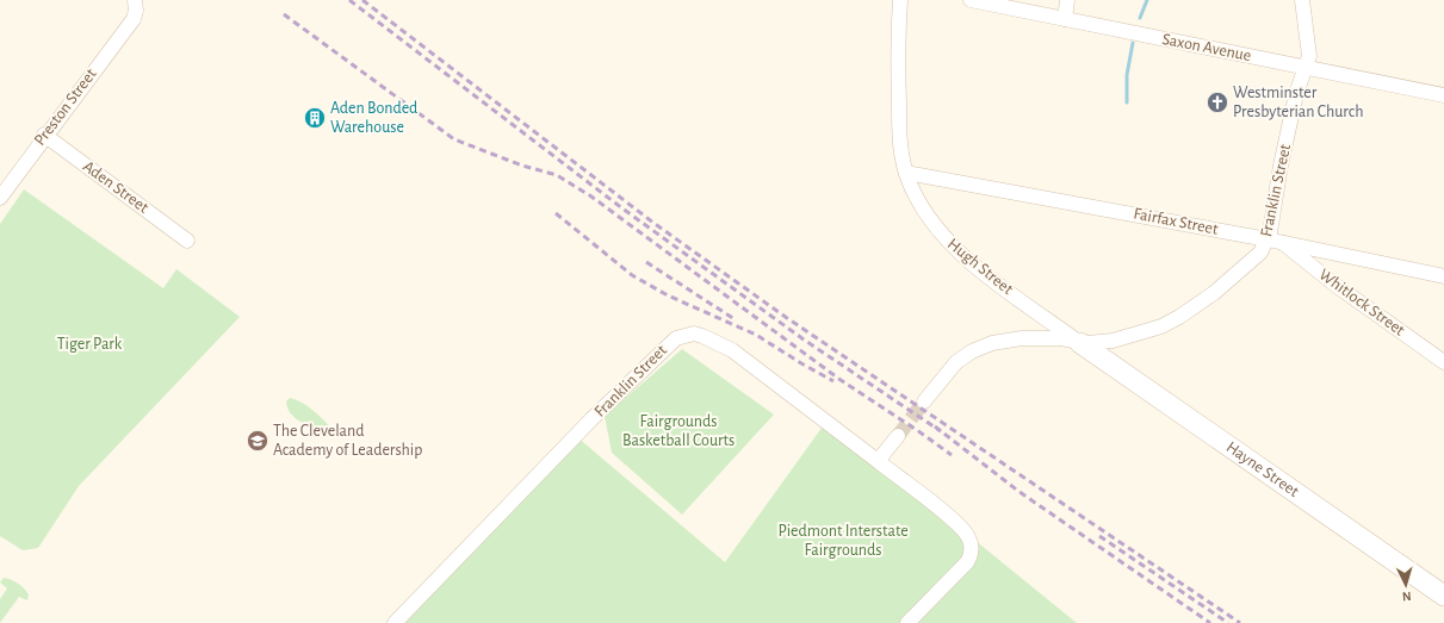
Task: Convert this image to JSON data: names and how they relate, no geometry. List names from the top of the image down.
{
  "streets": {
    "street": [
      "Saxon Avenue",
      "Preston Street",
      "Aden Street",
      "Franklin Street",
      "Fairfax Street",
      "Hugh Street",
      "Whitlock Street",
      "Hayne Street"
    ]
  },
  "crossings": [
    ["Saxon Avenue", "Franklin Street"],
    ["Preston Street", "Aden Street"],
    ["Franklin Street", "Fairfax Street"],
    ["Franklin Street", "Hugh Street"],
    ["Franklin Street", "Whitlock Street"],
    ["Franklin Street", "Hayne Street"],
    ["Fairfax Street", "Hugh Street"],
    ["Fairfax Street", "Whitlock Street"],
    ["Hugh Street", "Hayne Street"]
  ],
  "parks": ["Tiger Park", "Fairgrounds Basketball Courts", "Piedmont Interstate Fairgrounds"],
  "places": {
    "church": ["Westminster Presbyterian Church"],
    "building": ["Aden Bonded Warehouse"],
    "school or university": ["The Cleveland Academy of Leadership"]
  },
  "north": "bottom"
}
